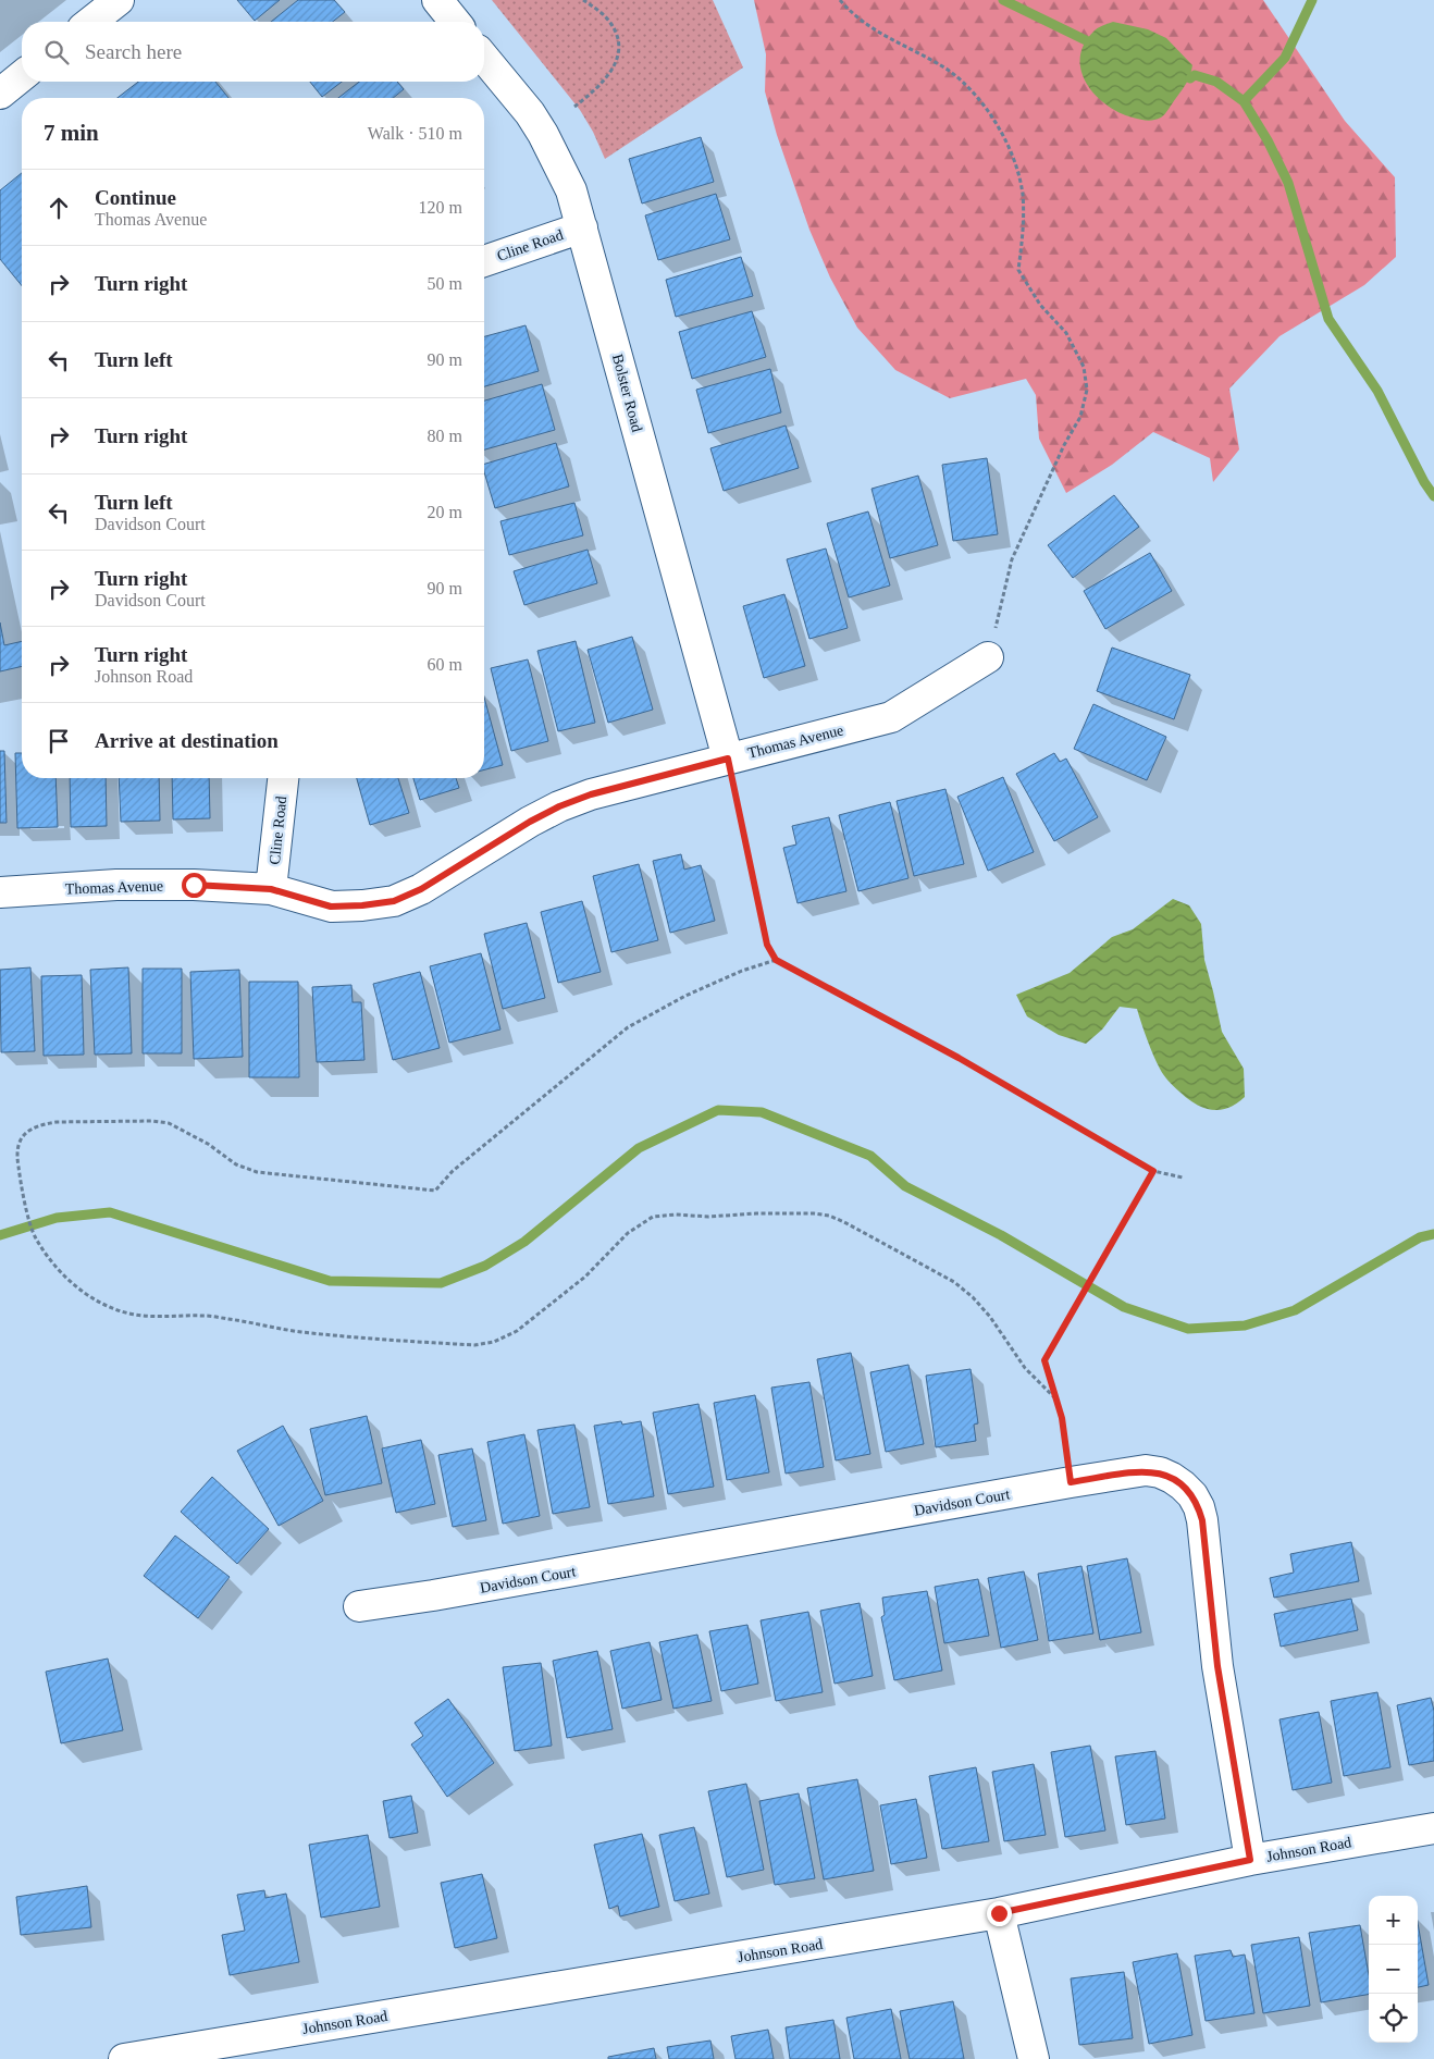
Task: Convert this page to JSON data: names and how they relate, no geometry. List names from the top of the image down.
{
  "streets": {
    "street": [
      "Cline Road",
      "Bolster Road",
      "Thomas Avenue",
      "Davidson Court",
      "Johnson Road"
    ]
  },
  "crossings": [
    ["Cline Road", "Bolster Road"],
    ["Cline Road", "Thomas Avenue"],
    ["Bolster Road", "Thomas Avenue"],
    ["Davidson Court", "Johnson Road"]
  ],
  "page": {
    "search": "Search here",
    "heading": ["7 min", "Walk · 510 m"],
    "list": [
      ["Continue", "Thomas Avenue", "120 m"],
      ["Turn right", "50 m"],
      ["Turn left", "90 m"],
      ["Turn right", "80 m"],
      ["Turn left", "Davidson Court", "20 m"],
      ["Turn right", "Davidson Court", "90 m"],
      ["Turn right", "Johnson Road", "60 m"],
      "Arrive at destination"
    ],
    "map_buttons": ["+", "−"]
  }
}
